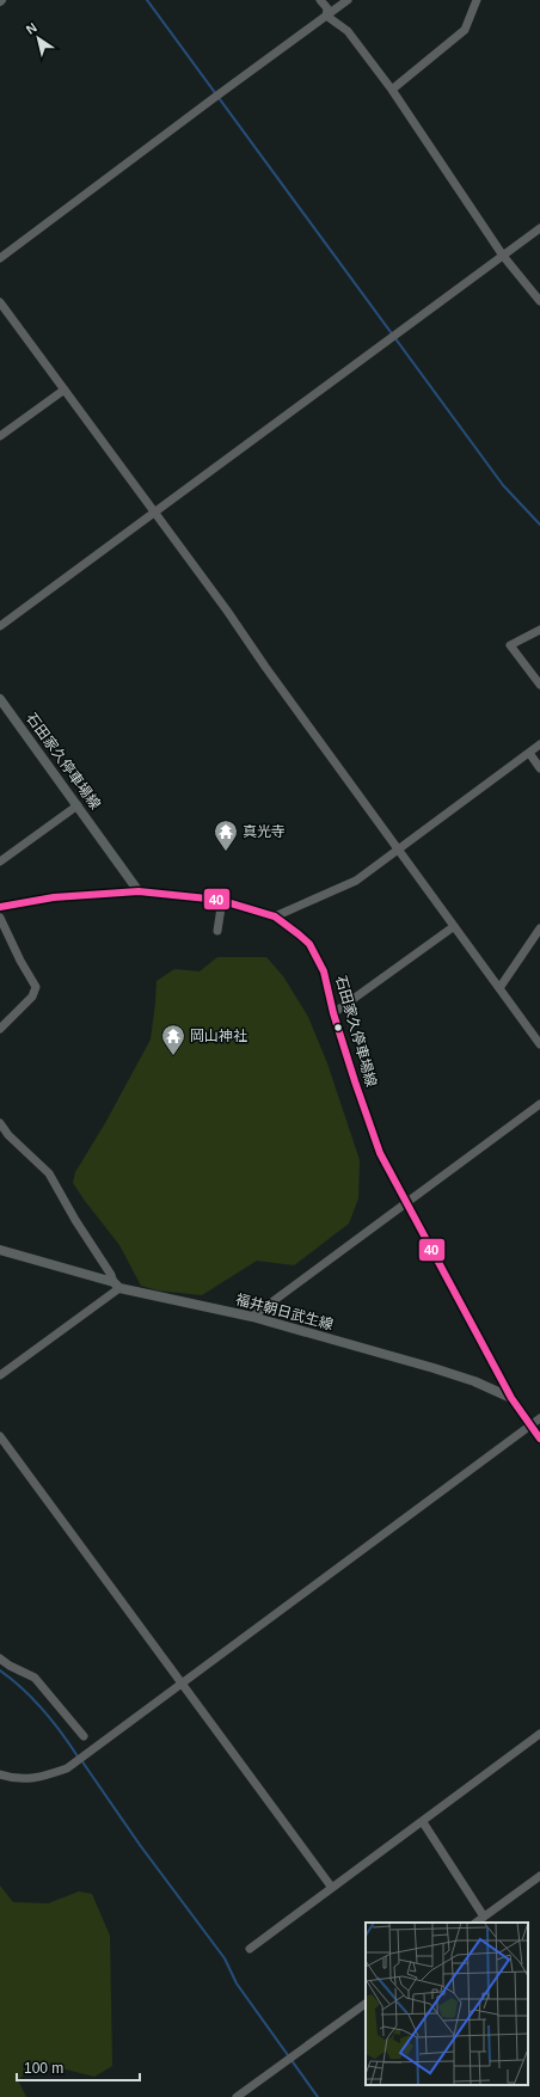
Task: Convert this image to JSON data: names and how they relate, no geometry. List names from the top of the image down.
{
  "streets": {
    "main road": ["石田家久停車場線", "福井朝日武生線"]
  },
  "crossings": [
    ["石田家久停車場線", "福井朝日武生線"]
  ],
  "places": {
    "temple": ["真光寺", "岡山神社"]
  },
  "lines": ["transit line 40"],
  "scale_bar": "100 m",
  "north": "top left"
}
